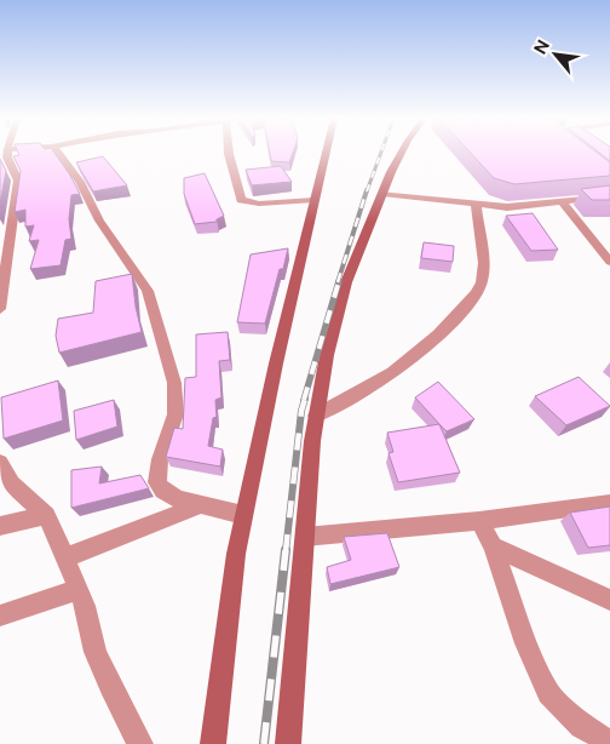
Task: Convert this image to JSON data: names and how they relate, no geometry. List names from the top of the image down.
{
  "north": "top left"
}
